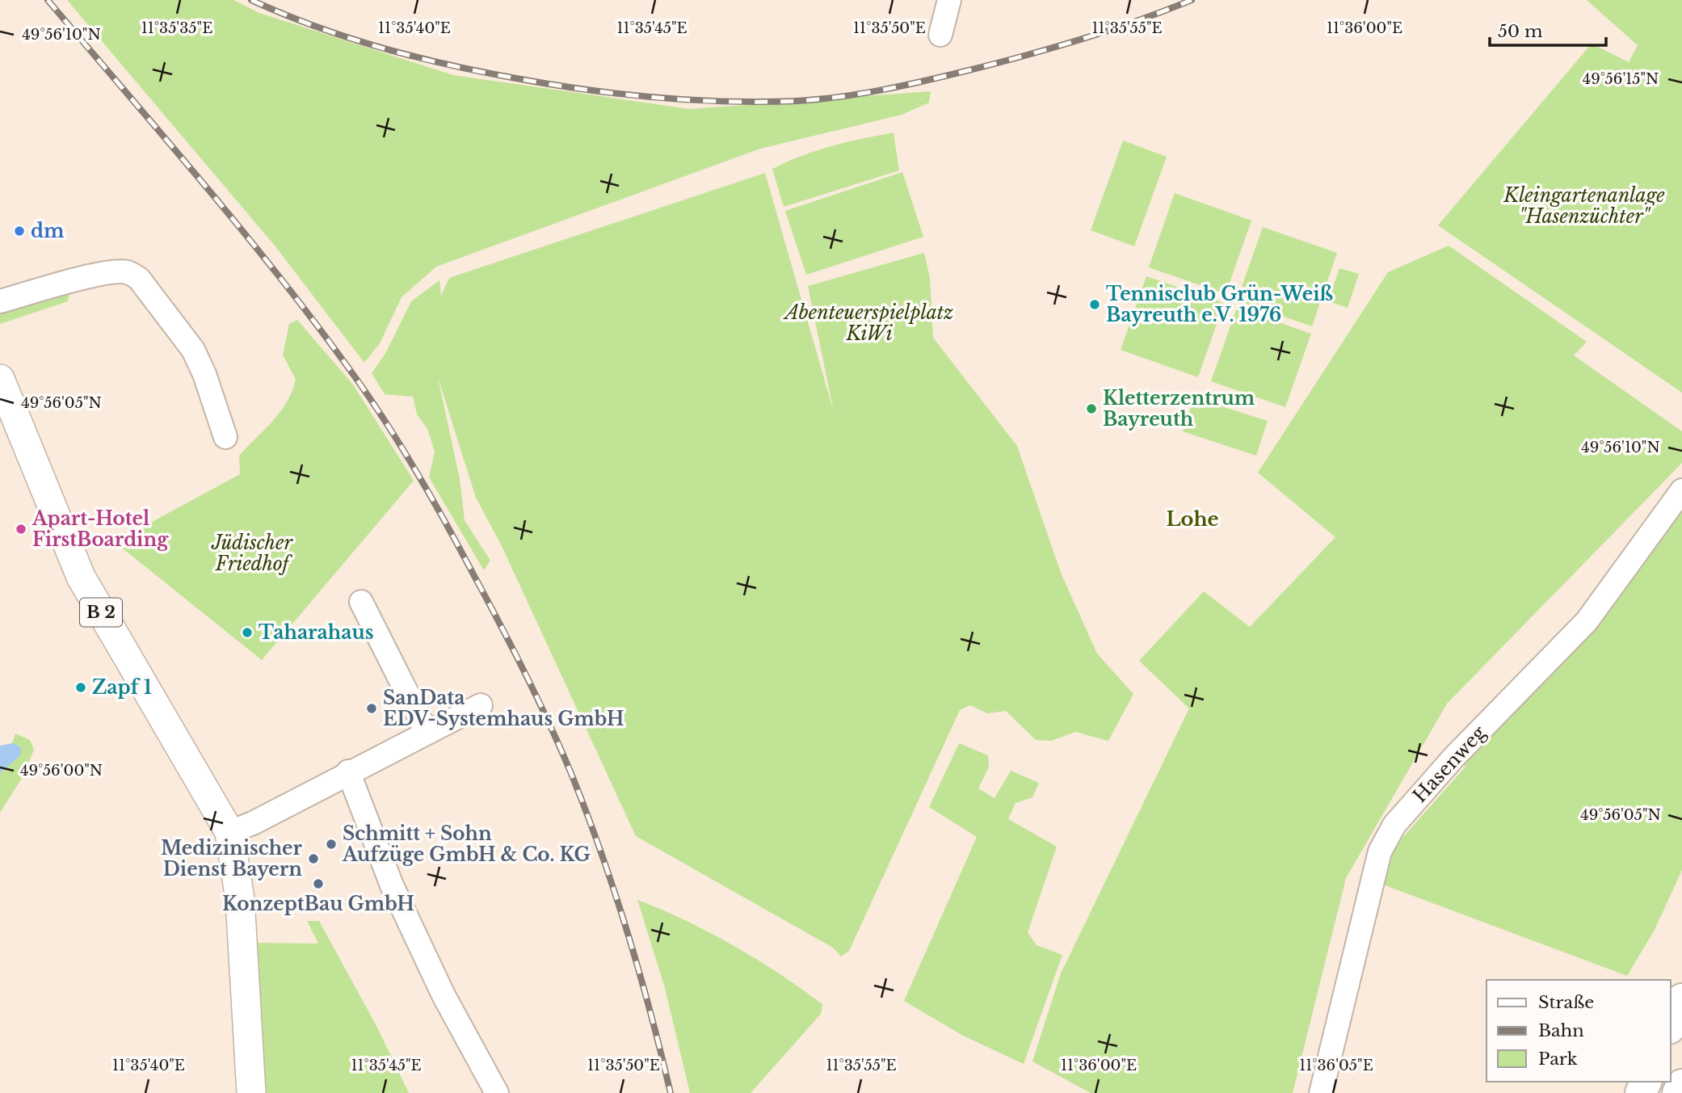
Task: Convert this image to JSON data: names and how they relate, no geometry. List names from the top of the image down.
{
  "streets": {
    "main road": ["B 2"],
    "street": ["Hasenweg"]
  },
  "districts": ["Lohe"],
  "parks": ["Kleingartenanlage \"Hasenzüchter\"", "Abenteuerspielplatz KiWi", "Jüdischer Friedhof"],
  "places": [
    "dm",
    "Tennisclub Grün-Weiß Bayreuth e.V. 1976",
    "Kletterzentrum Bayreuth",
    "Apart-Hotel FirstBoarding",
    "Taharahaus",
    "Zapf 1",
    "SanData EDV-Systemhaus GmbH",
    "Schmitt + Sohn Aufzüge GmbH & Co. KG",
    "Medizinischer Dienst Bayern",
    "KonzeptBau GmbH"
  ],
  "legend": ["Straße", "Bahn", "Park"],
  "scale_bar": "50 m",
  "coordinates": [
    "11°35'35\"E",
    "11°35'40\"E",
    "11°35'45\"E",
    "11°35'50\"E",
    "11°35'55\"E",
    "11°36'00\"E",
    "49°56'10\"N",
    "49°56'15\"N",
    "49°56'05\"N",
    "49°56'00\"N",
    "11°36'05\"E"
  ]
}
